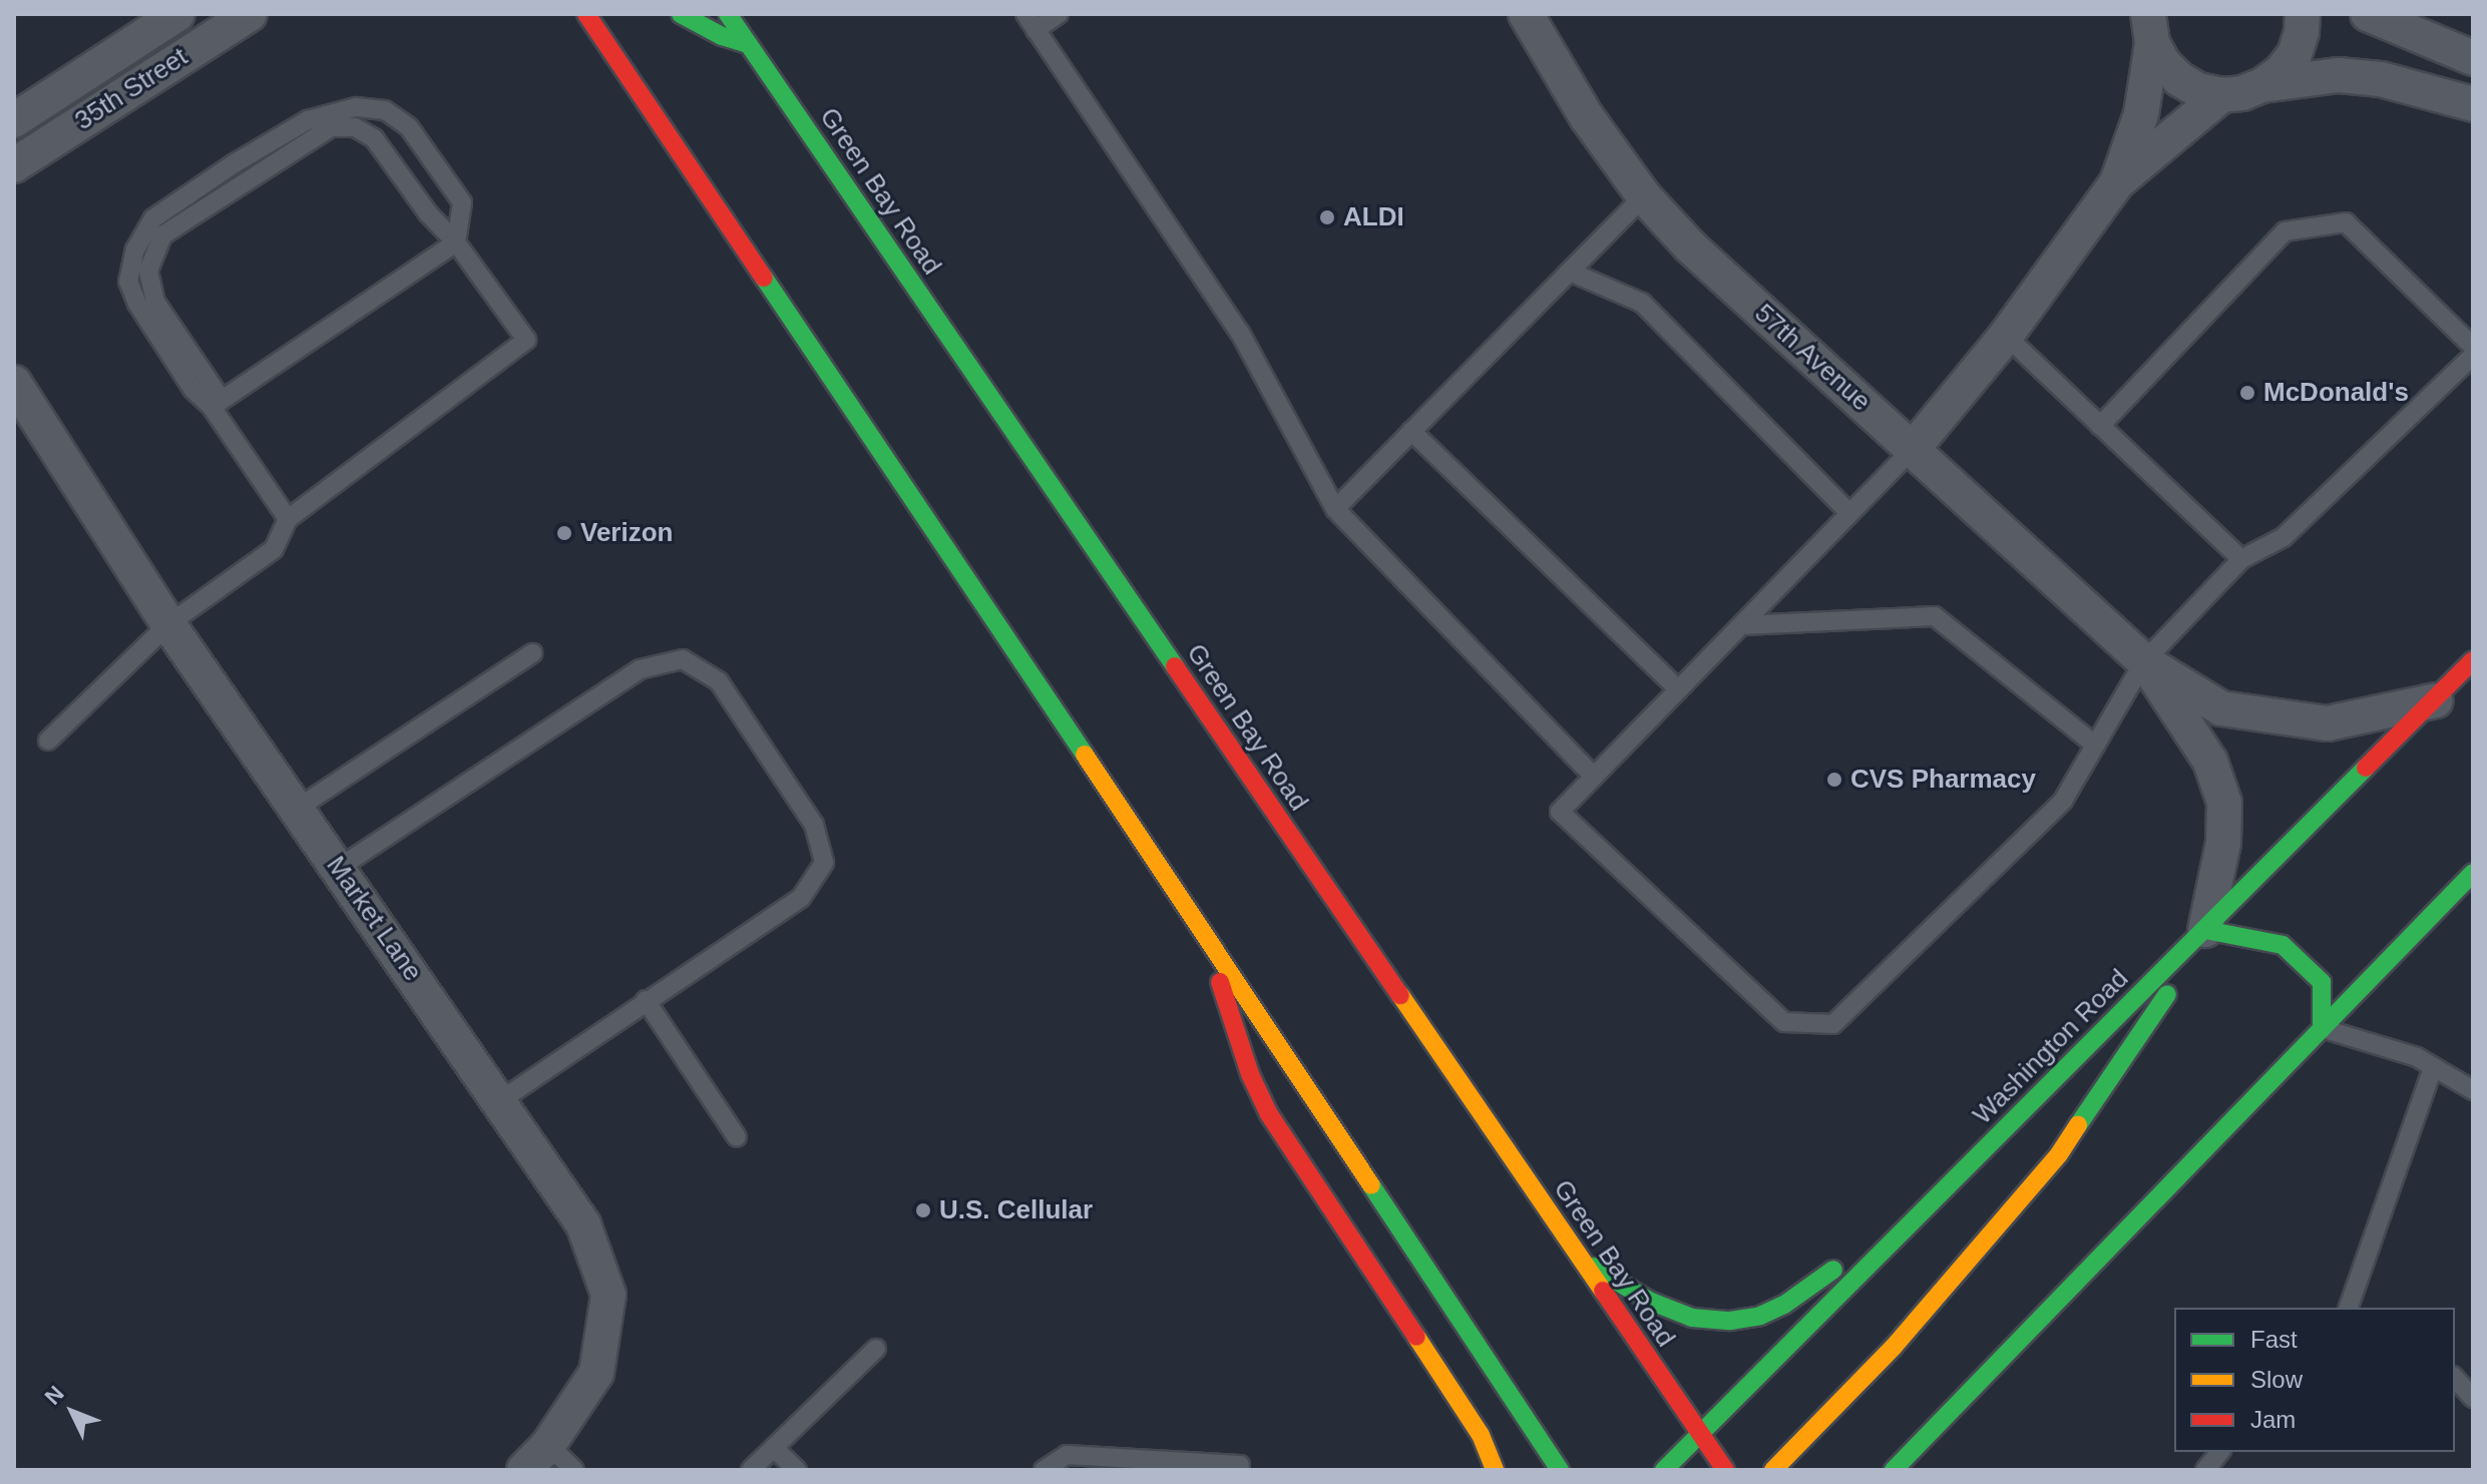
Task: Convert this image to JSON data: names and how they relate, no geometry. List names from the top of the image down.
{
  "streets": {
    "main road": ["Green Bay Road", "Washington Road"],
    "street": ["35th Street", "57th Avenue", "Market Lane"]
  },
  "crossings": [
    ["Green Bay Road", "Washington Road"],
    ["57th Avenue", "Washington Road"]
  ],
  "places": [
    "ALDI",
    "McDonald's",
    "Verizon",
    "CVS Pharmacy",
    "U.S. Cellular"
  ],
  "legend": ["Fast", "Slow", "Jam"],
  "north": "top left"
}
